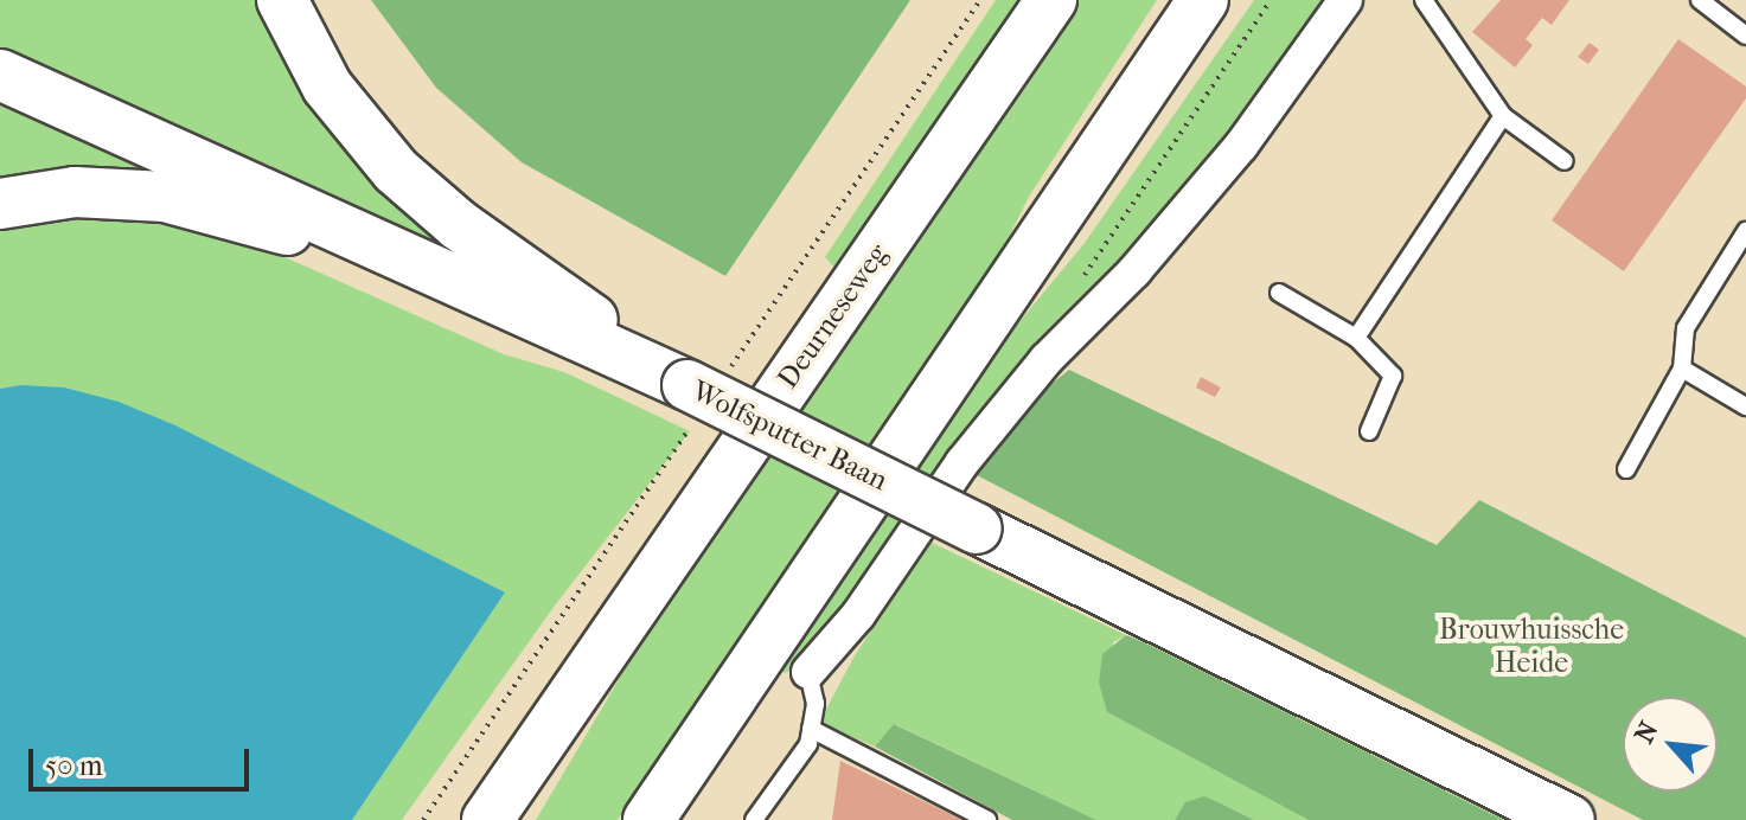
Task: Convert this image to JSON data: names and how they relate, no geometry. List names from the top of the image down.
{
  "streets": {
    "main road": ["Deurneseweg", "Wolfsputter Baan"]
  },
  "parks": ["Brouwhuissche Heide"],
  "scale_bar": "50 m",
  "north": "top left"
}
